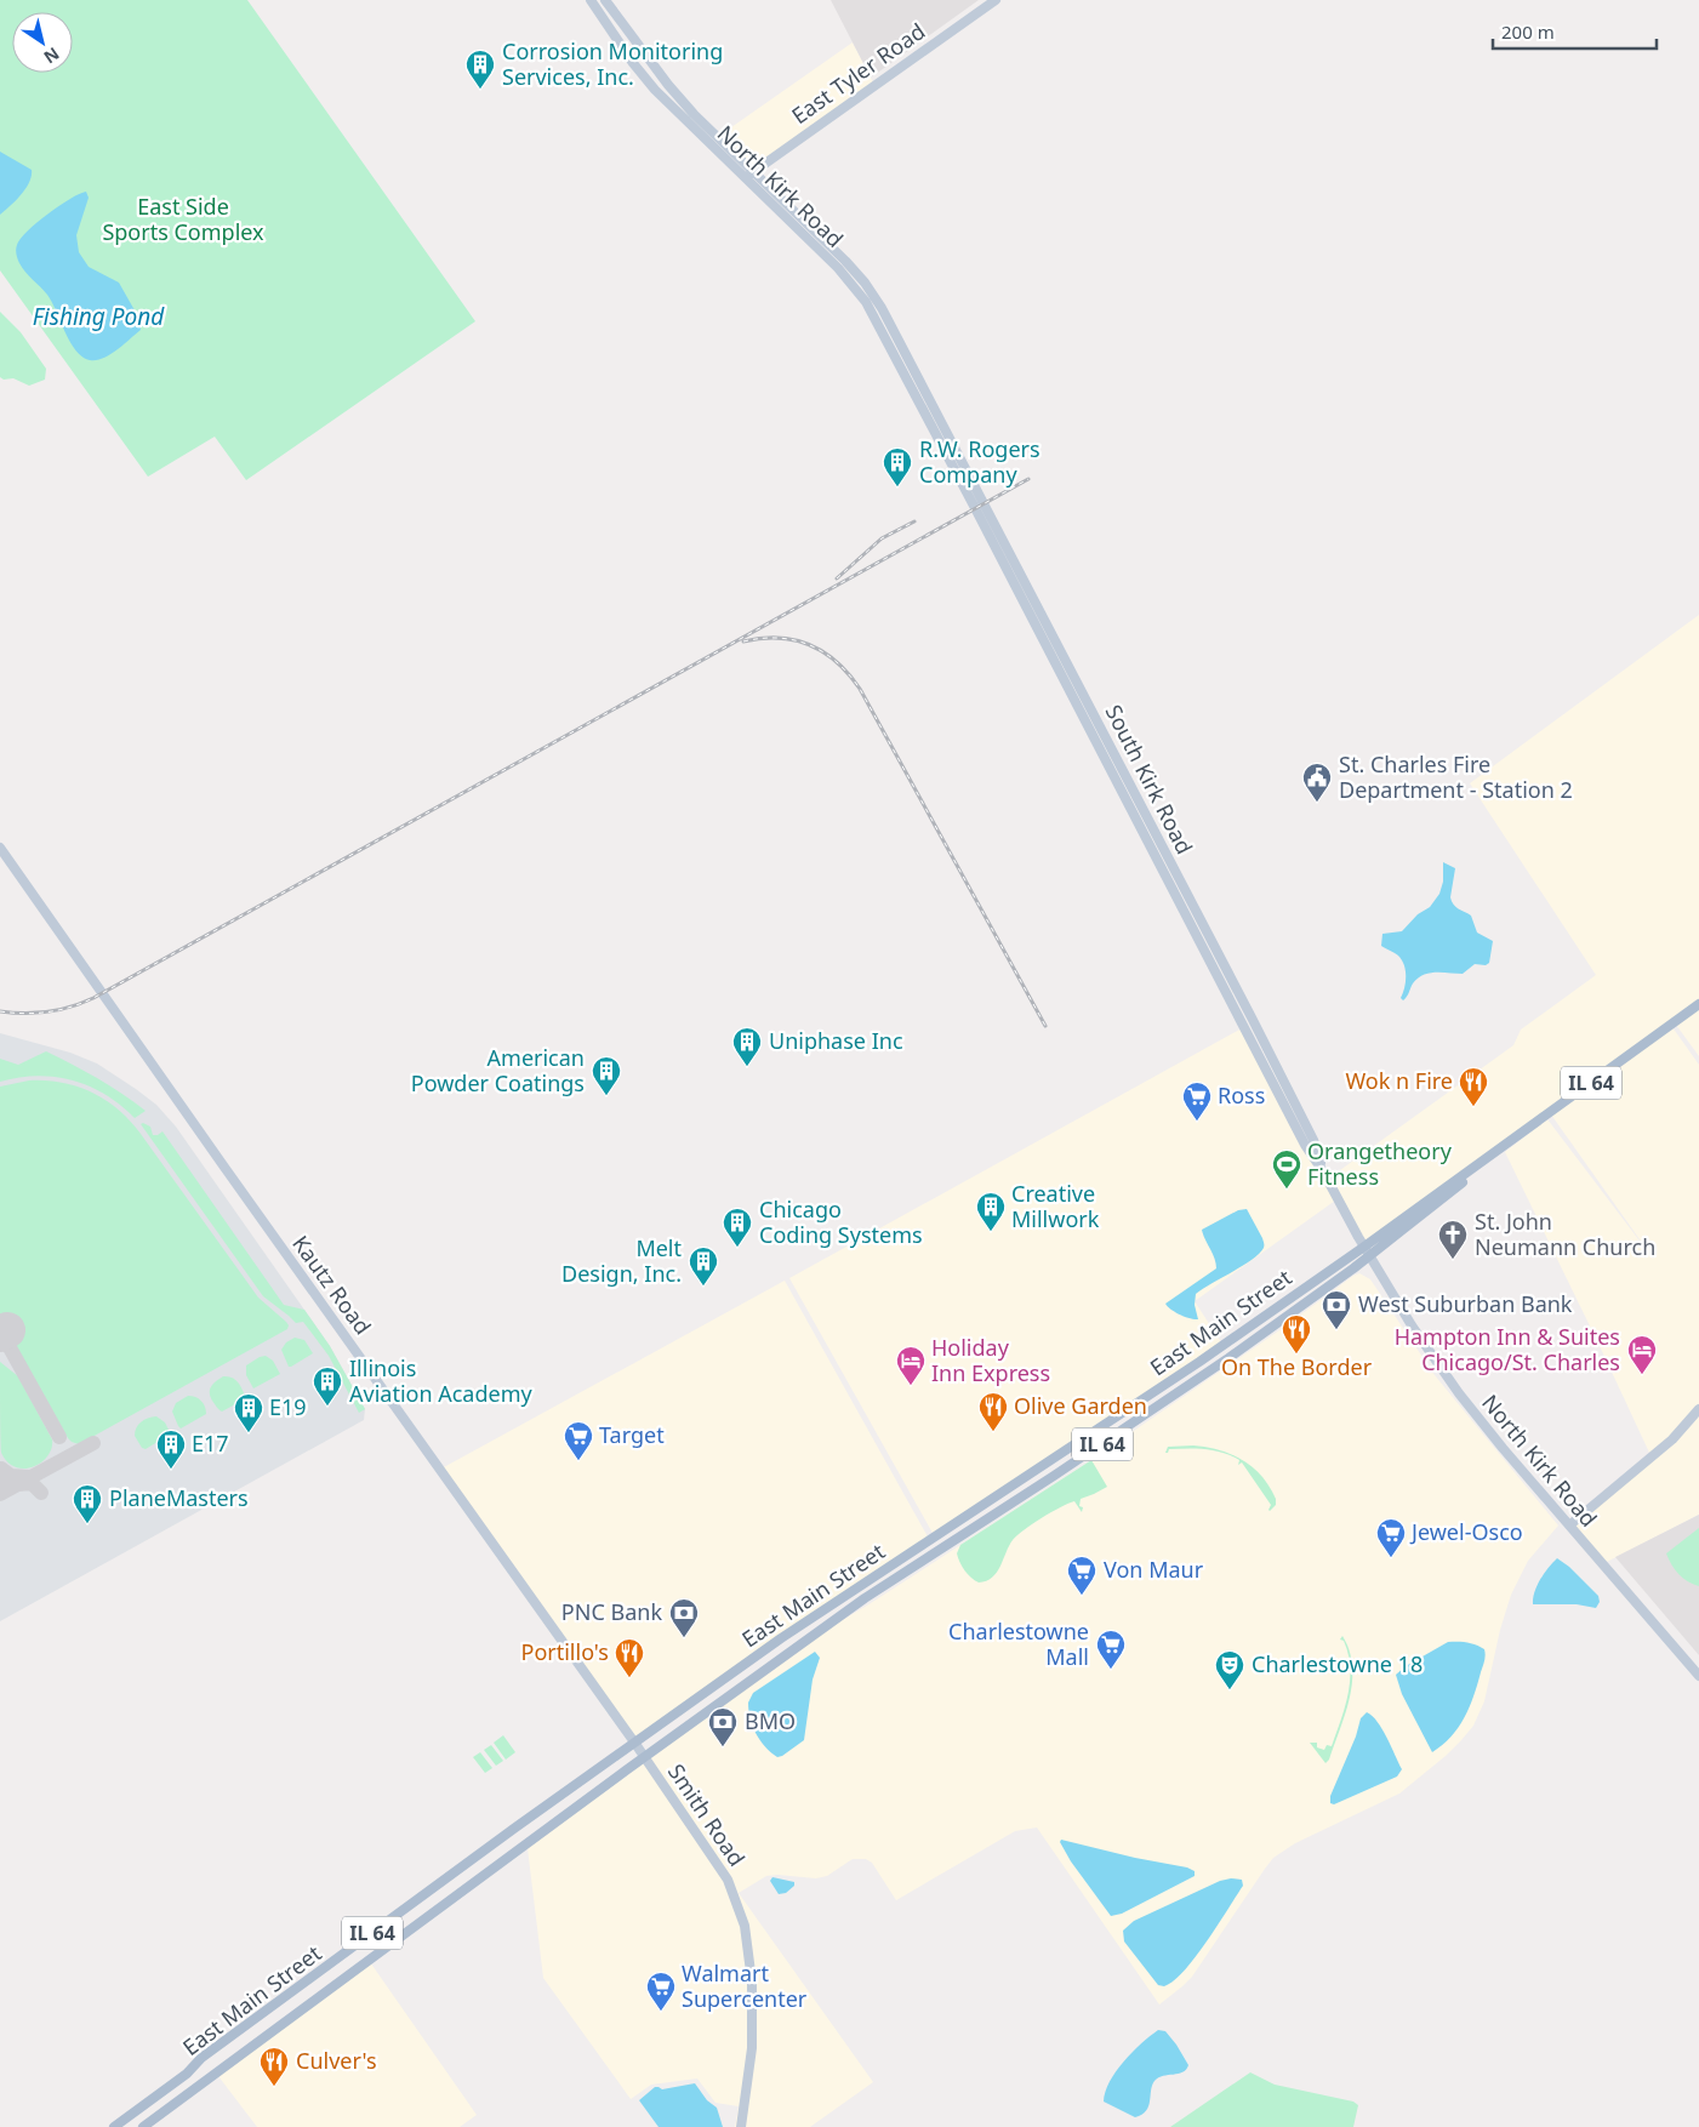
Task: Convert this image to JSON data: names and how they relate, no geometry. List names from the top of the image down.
{
  "streets": {
    "main road": [
      "East Tyler Road",
      "North Kirk Road",
      "South Kirk Road",
      "IL 64",
      "Kautz Road",
      "East Main Street",
      "Smith Road"
    ]
  },
  "crossings": [
    ["East Tyler Road", "North Kirk Road"],
    ["North Kirk Road", "South Kirk Road"],
    ["North Kirk Road", "East Main Street"],
    ["South Kirk Road", "East Main Street"],
    ["Kautz Road", "East Main Street"],
    ["Kautz Road", "Smith Road"],
    ["East Main Street", "Smith Road"]
  ],
  "water": ["Fishing Pond"],
  "parks": ["East Side Sports Complex"],
  "places": {
    "building": [
      "Corrosion Monitoring Services, Inc.",
      "R.W. Rogers Company",
      "Uniphase Inc",
      "American Powder Coatings",
      "Creative Millwork",
      "Chicago Coding Systems",
      "Melt Design, Inc.",
      "Illinois Aviation Academy",
      "E19",
      "E17",
      "PlaneMasters"
    ],
    "public building": ["St. Charles Fire Department - Station 2"],
    "restaurant": [
      "Wok n Fire",
      "On The Border",
      "Olive Garden",
      "Portillo's",
      "Culver's"
    ],
    "supermarket": [
      "Ross",
      "Target",
      "Jewel-Osco",
      "Von Maur",
      "Charlestowne Mall",
      "Walmart Supercenter"
    ],
    "sports": ["Orangetheory Fitness"],
    "church": ["St. John Neumann Church"],
    "bank": ["West Suburban Bank", "PNC Bank", "BMO"],
    "hotel": ["Hampton Inn & Suites Chicago/St. Charles", "Holiday Inn Express"],
    "theatre": ["Charlestowne 18"]
  },
  "scale_bar": "200 m",
  "north": "bottom right"
}
